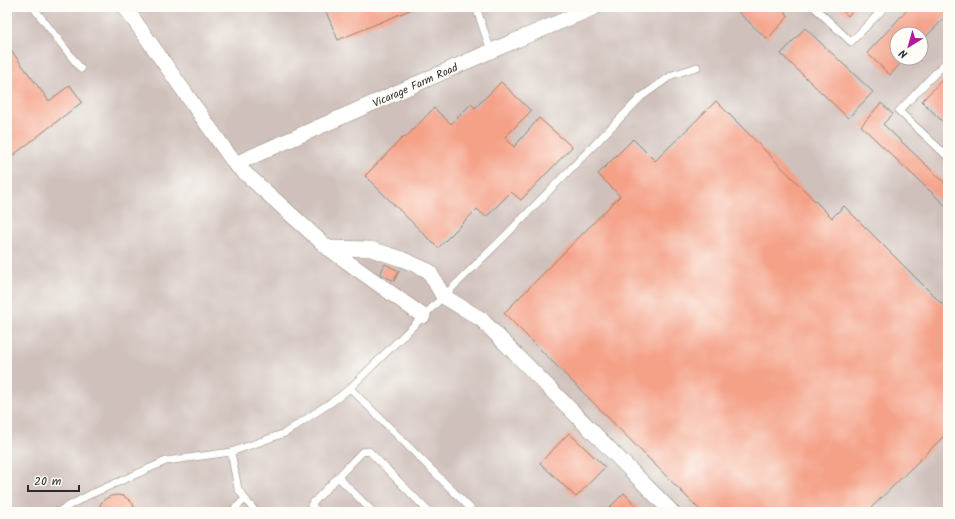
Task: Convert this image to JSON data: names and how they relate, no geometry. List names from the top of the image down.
{
  "streets": {
    "street": ["Vicarage Farm Road"]
  },
  "scale_bar": "20 m",
  "north": "bottom left"
}
